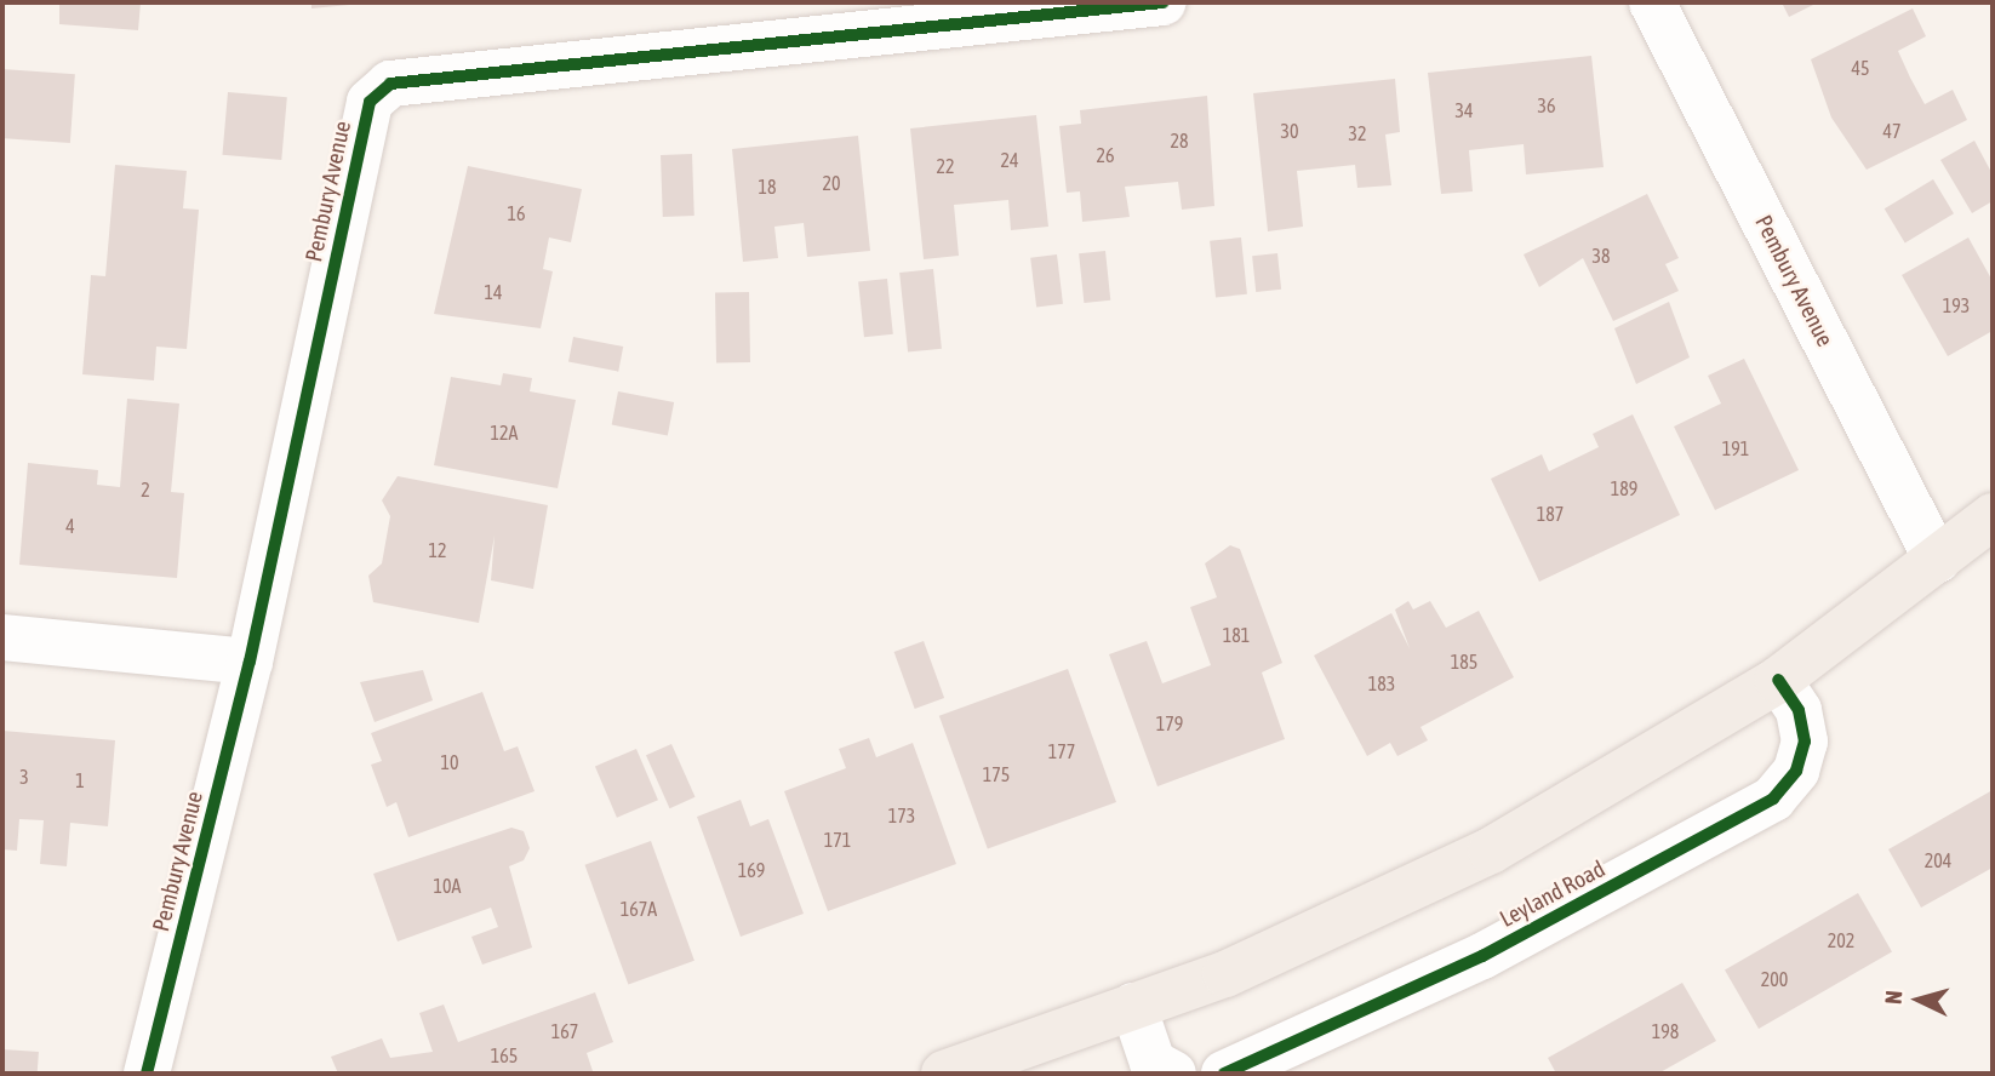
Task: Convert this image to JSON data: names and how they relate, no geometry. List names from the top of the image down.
{
  "streets": {
    "street": ["Pembury Avenue", "Leyland Road"]
  },
  "house_numbers": [
    "45",
    "36",
    "34",
    "30",
    "47",
    "32",
    "28",
    "26",
    "24",
    "22",
    "20",
    "18",
    "16",
    "38",
    "14",
    "193",
    "12A",
    "191",
    "189",
    "2",
    "187",
    "4",
    "12",
    "181",
    "185",
    "183",
    "179",
    "177",
    "10",
    "175",
    "3",
    "1",
    "173",
    "171",
    "204",
    "169",
    "10A",
    "167A",
    "202",
    "200",
    "167",
    "198",
    "165"
  ],
  "north": "left"
}
